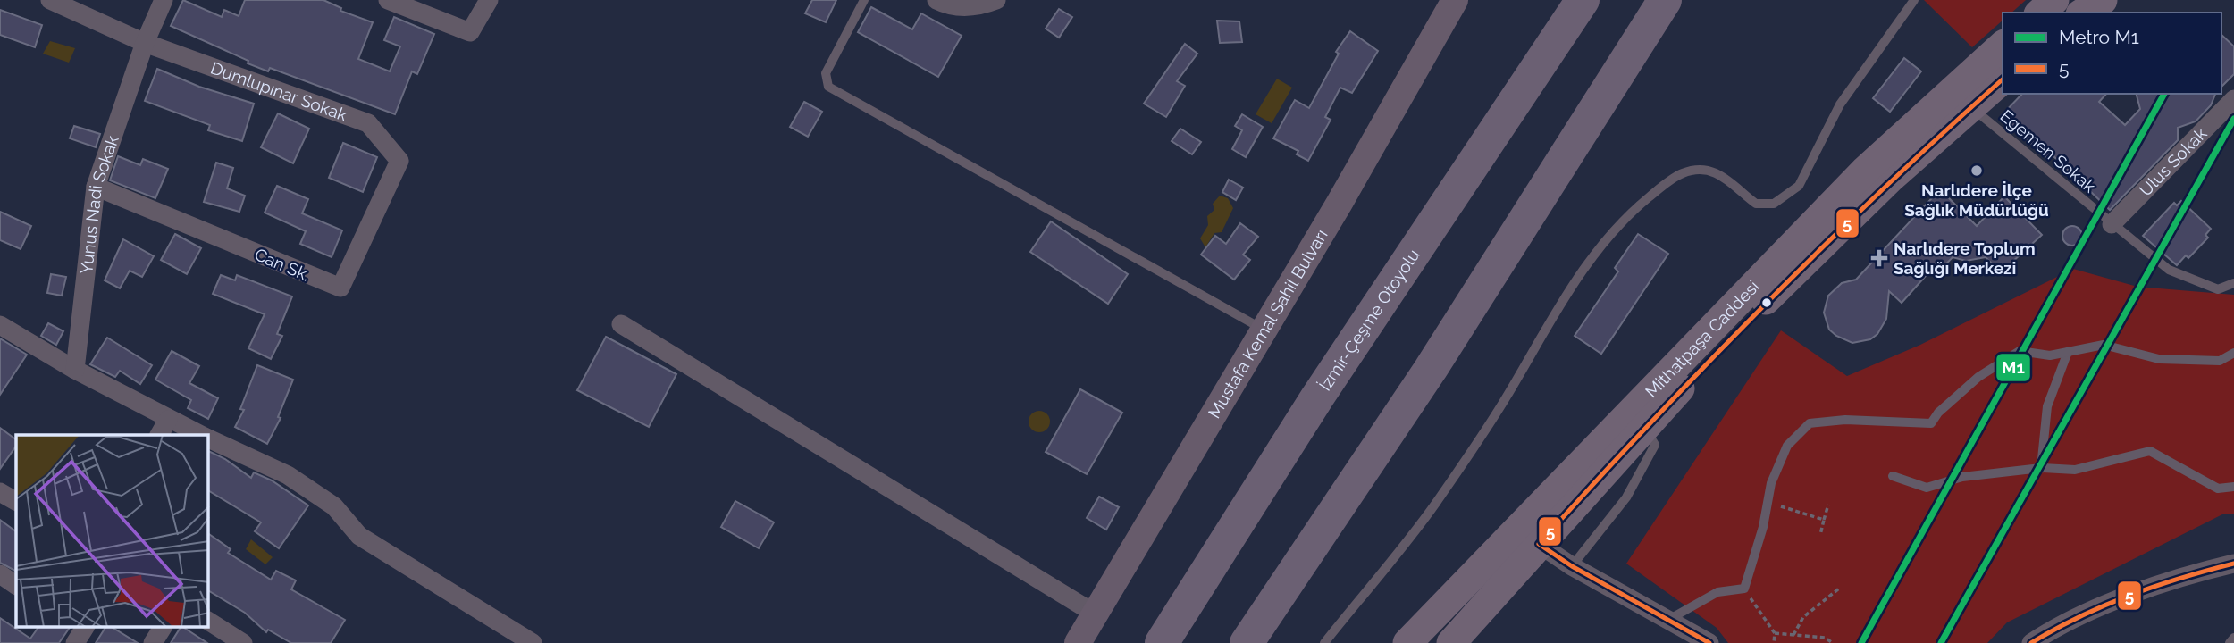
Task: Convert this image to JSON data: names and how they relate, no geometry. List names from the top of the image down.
{
  "streets": {
    "highway": ["İzmir-Çeşme Otoyolu"],
    "main road": ["Mustafa Kemal Sahil Bulvarı", "Mithatpaşa Caddesi"],
    "street": [
      "Dumlupınar Sokak",
      "Ulus Sokak",
      "Yunus Nadi Sokak",
      "Can Sk."
    ],
    "lane": ["Egemen Sokak"]
  },
  "crossings": [
    ["Dumlupınar Sokak", "Yunus Nadi Sokak"],
    ["Dumlupınar Sokak", "Can Sk."],
    ["Egemen Sokak", "Ulus Sokak"],
    ["Egemen Sokak", "Mithatpaşa Caddesi"],
    ["Yunus Nadi Sokak", "Can Sk."]
  ],
  "places": {
    "other": ["Narlıdere İlçe Sağlık Müdürlüğü"],
    "health": ["Narlıdere Toplum Sağlığı Merkezi"]
  },
  "lines": ["transit line 5", "metro line M1"],
  "legend": ["Metro M1", "5"]
}
